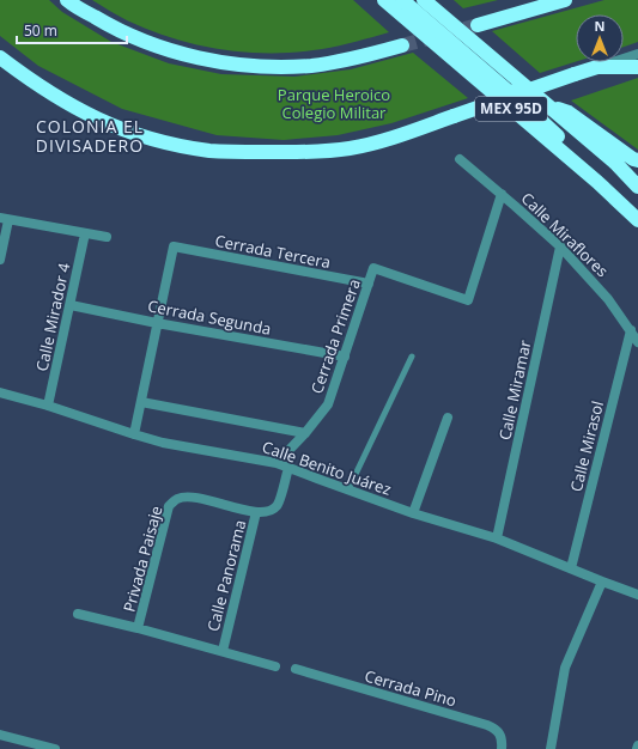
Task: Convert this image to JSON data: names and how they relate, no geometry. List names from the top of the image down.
{
  "streets": {
    "highway": ["MEX 95D"],
    "street": [
      "Calle Miraflores",
      "Cerrada Tercera",
      "Calle Mirador 4",
      "Cerrada Segunda",
      "Cerrada Primera",
      "Calle Miramar",
      "Calle Mirasol",
      "Calle Benito Juárez",
      "Privada Paisaje",
      "Calle Panorama",
      "Cerrada Pino"
    ]
  },
  "crossings": [
    ["Calle Miraflores", "Cerrada Primera"],
    ["Calle Miraflores", "Calle Miramar"],
    ["Calle Miraflores", "Calle Mirasol"],
    ["Cerrada Tercera", "Cerrada Segunda"],
    ["Cerrada Tercera", "Cerrada Primera"],
    ["Calle Mirador 4", "Cerrada Segunda"],
    ["Calle Mirador 4", "Calle Benito Juárez"],
    ["Cerrada Segunda", "Cerrada Primera"],
    ["Cerrada Primera", "Calle Benito Juárez"],
    ["Calle Miramar", "Calle Benito Juárez"],
    ["Calle Mirasol", "Calle Benito Juárez"],
    ["Calle Benito Juárez", "Calle Panorama"],
    ["Privada Paisaje", "Calle Panorama"]
  ],
  "districts": ["COLONIA EL DIVISADERO"],
  "parks": ["Parque Heroico Colegio Militar"],
  "scale_bar": "50 m",
  "north": "top"
}
